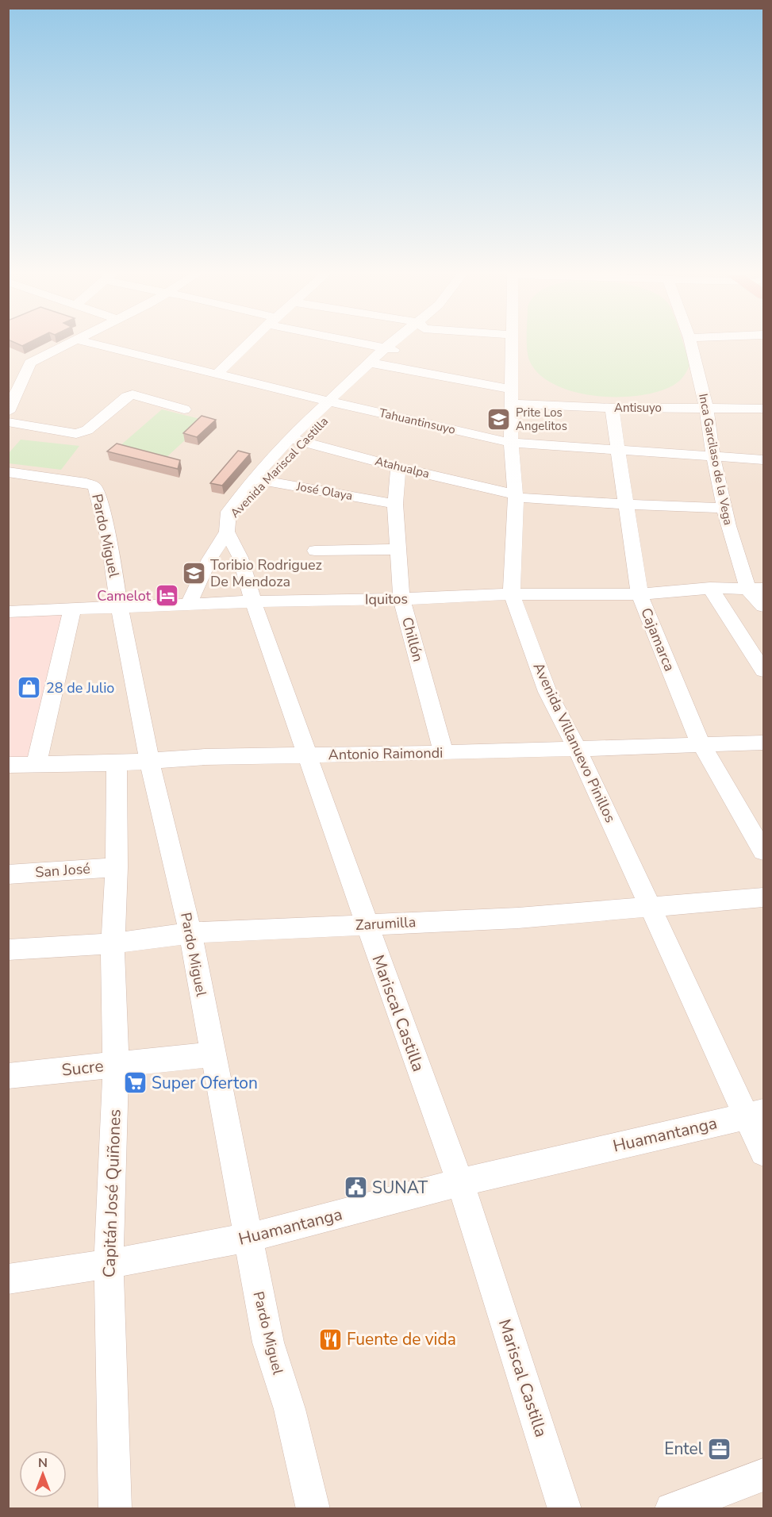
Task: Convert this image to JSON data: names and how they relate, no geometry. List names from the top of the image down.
{
  "streets": {
    "street": [
      "Antisuyo",
      "Tahuantinsuyo",
      "Inca Garcilaso de la Vega",
      "Avenida Mariscal Castilla",
      "Atahualpa",
      "José Olaya",
      "Pardo Miguel",
      "Iquitos",
      "Chillón",
      "Cajamarca",
      "Avenida Villanuevo Pinillos",
      "Antonio Raimondi",
      "San José",
      "Zarumilla",
      "Mariscal Castilla",
      "Sucre",
      "Huamantanga",
      "Capitán José Quiñones"
    ]
  },
  "crossings": [
    ["Antisuyo", "Inca Garcilaso de la Vega"],
    ["Antisuyo", "Cajamarca"],
    ["Antisuyo", "Avenida Villanuevo Pinillos"],
    ["Tahuantinsuyo", "Inca Garcilaso de la Vega"],
    ["Tahuantinsuyo", "Avenida Mariscal Castilla"],
    ["Tahuantinsuyo", "Cajamarca"],
    ["Tahuantinsuyo", "Avenida Villanuevo Pinillos"],
    ["Inca Garcilaso de la Vega", "Atahualpa"],
    ["Inca Garcilaso de la Vega", "Iquitos"],
    ["Avenida Mariscal Castilla", "Atahualpa"],
    ["Avenida Mariscal Castilla", "José Olaya"],
    ["Avenida Mariscal Castilla", "Iquitos"],
    ["Avenida Mariscal Castilla", "Mariscal Castilla"],
    ["Atahualpa", "Chillón"],
    ["Atahualpa", "Cajamarca"],
    ["Atahualpa", "Avenida Villanuevo Pinillos"],
    ["José Olaya", "Chillón"],
    ["Pardo Miguel", "Iquitos"],
    ["Pardo Miguel", "Antonio Raimondi"],
    ["Pardo Miguel", "Zarumilla"],
    ["Pardo Miguel", "Sucre"],
    ["Pardo Miguel", "Huamantanga"],
    ["Iquitos", "Chillón"],
    ["Iquitos", "Cajamarca"],
    ["Iquitos", "Avenida Villanuevo Pinillos"],
    ["Iquitos", "Mariscal Castilla"],
    ["Chillón", "Antonio Raimondi"],
    ["Cajamarca", "Antonio Raimondi"],
    ["Avenida Villanuevo Pinillos", "Antonio Raimondi"],
    ["Avenida Villanuevo Pinillos", "Zarumilla"],
    ["Avenida Villanuevo Pinillos", "Huamantanga"],
    ["Antonio Raimondi", "Mariscal Castilla"],
    ["Antonio Raimondi", "Capitán José Quiñones"],
    ["San José", "Capitán José Quiñones"],
    ["Zarumilla", "Mariscal Castilla"],
    ["Zarumilla", "Capitán José Quiñones"],
    ["Mariscal Castilla", "Huamantanga"],
    ["Sucre", "Capitán José Quiñones"],
    ["Huamantanga", "Capitán José Quiñones"]
  ],
  "places": {
    "school or university": ["Prite Los Angelitos", "Toribio Rodriguez De Mendoza"],
    "hotel": ["Camelot"],
    "shop": ["28 de Julio"],
    "supermarket": ["Super Oferton"],
    "public building": ["SUNAT"],
    "restaurant": ["Fuente de vida"],
    "office": ["Entel"]
  },
  "north": "top"
}
